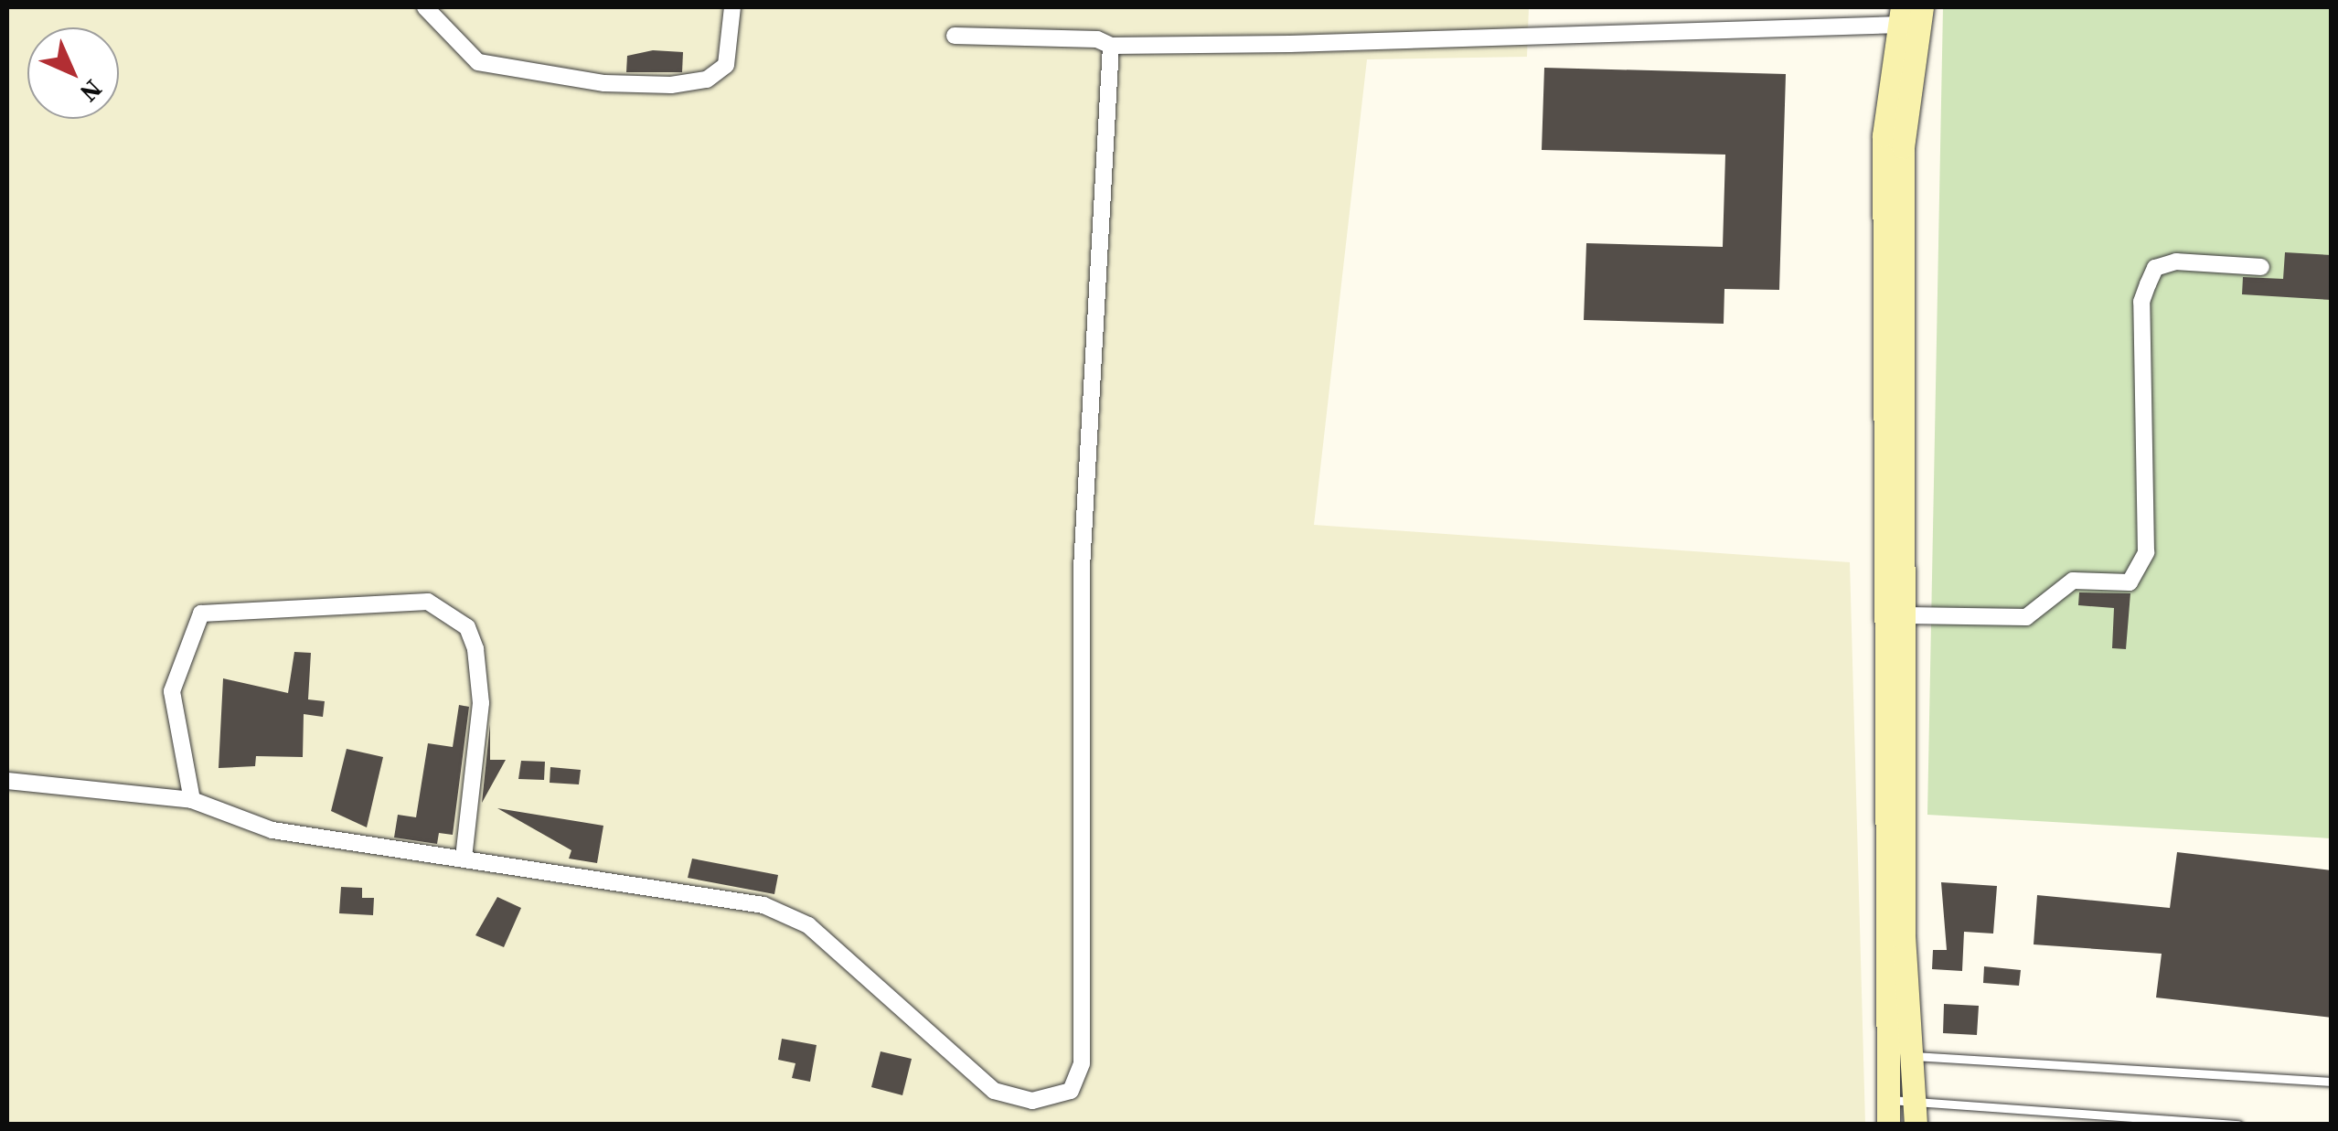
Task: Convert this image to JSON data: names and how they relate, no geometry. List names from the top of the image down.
{
  "north": "bottom right"
}
